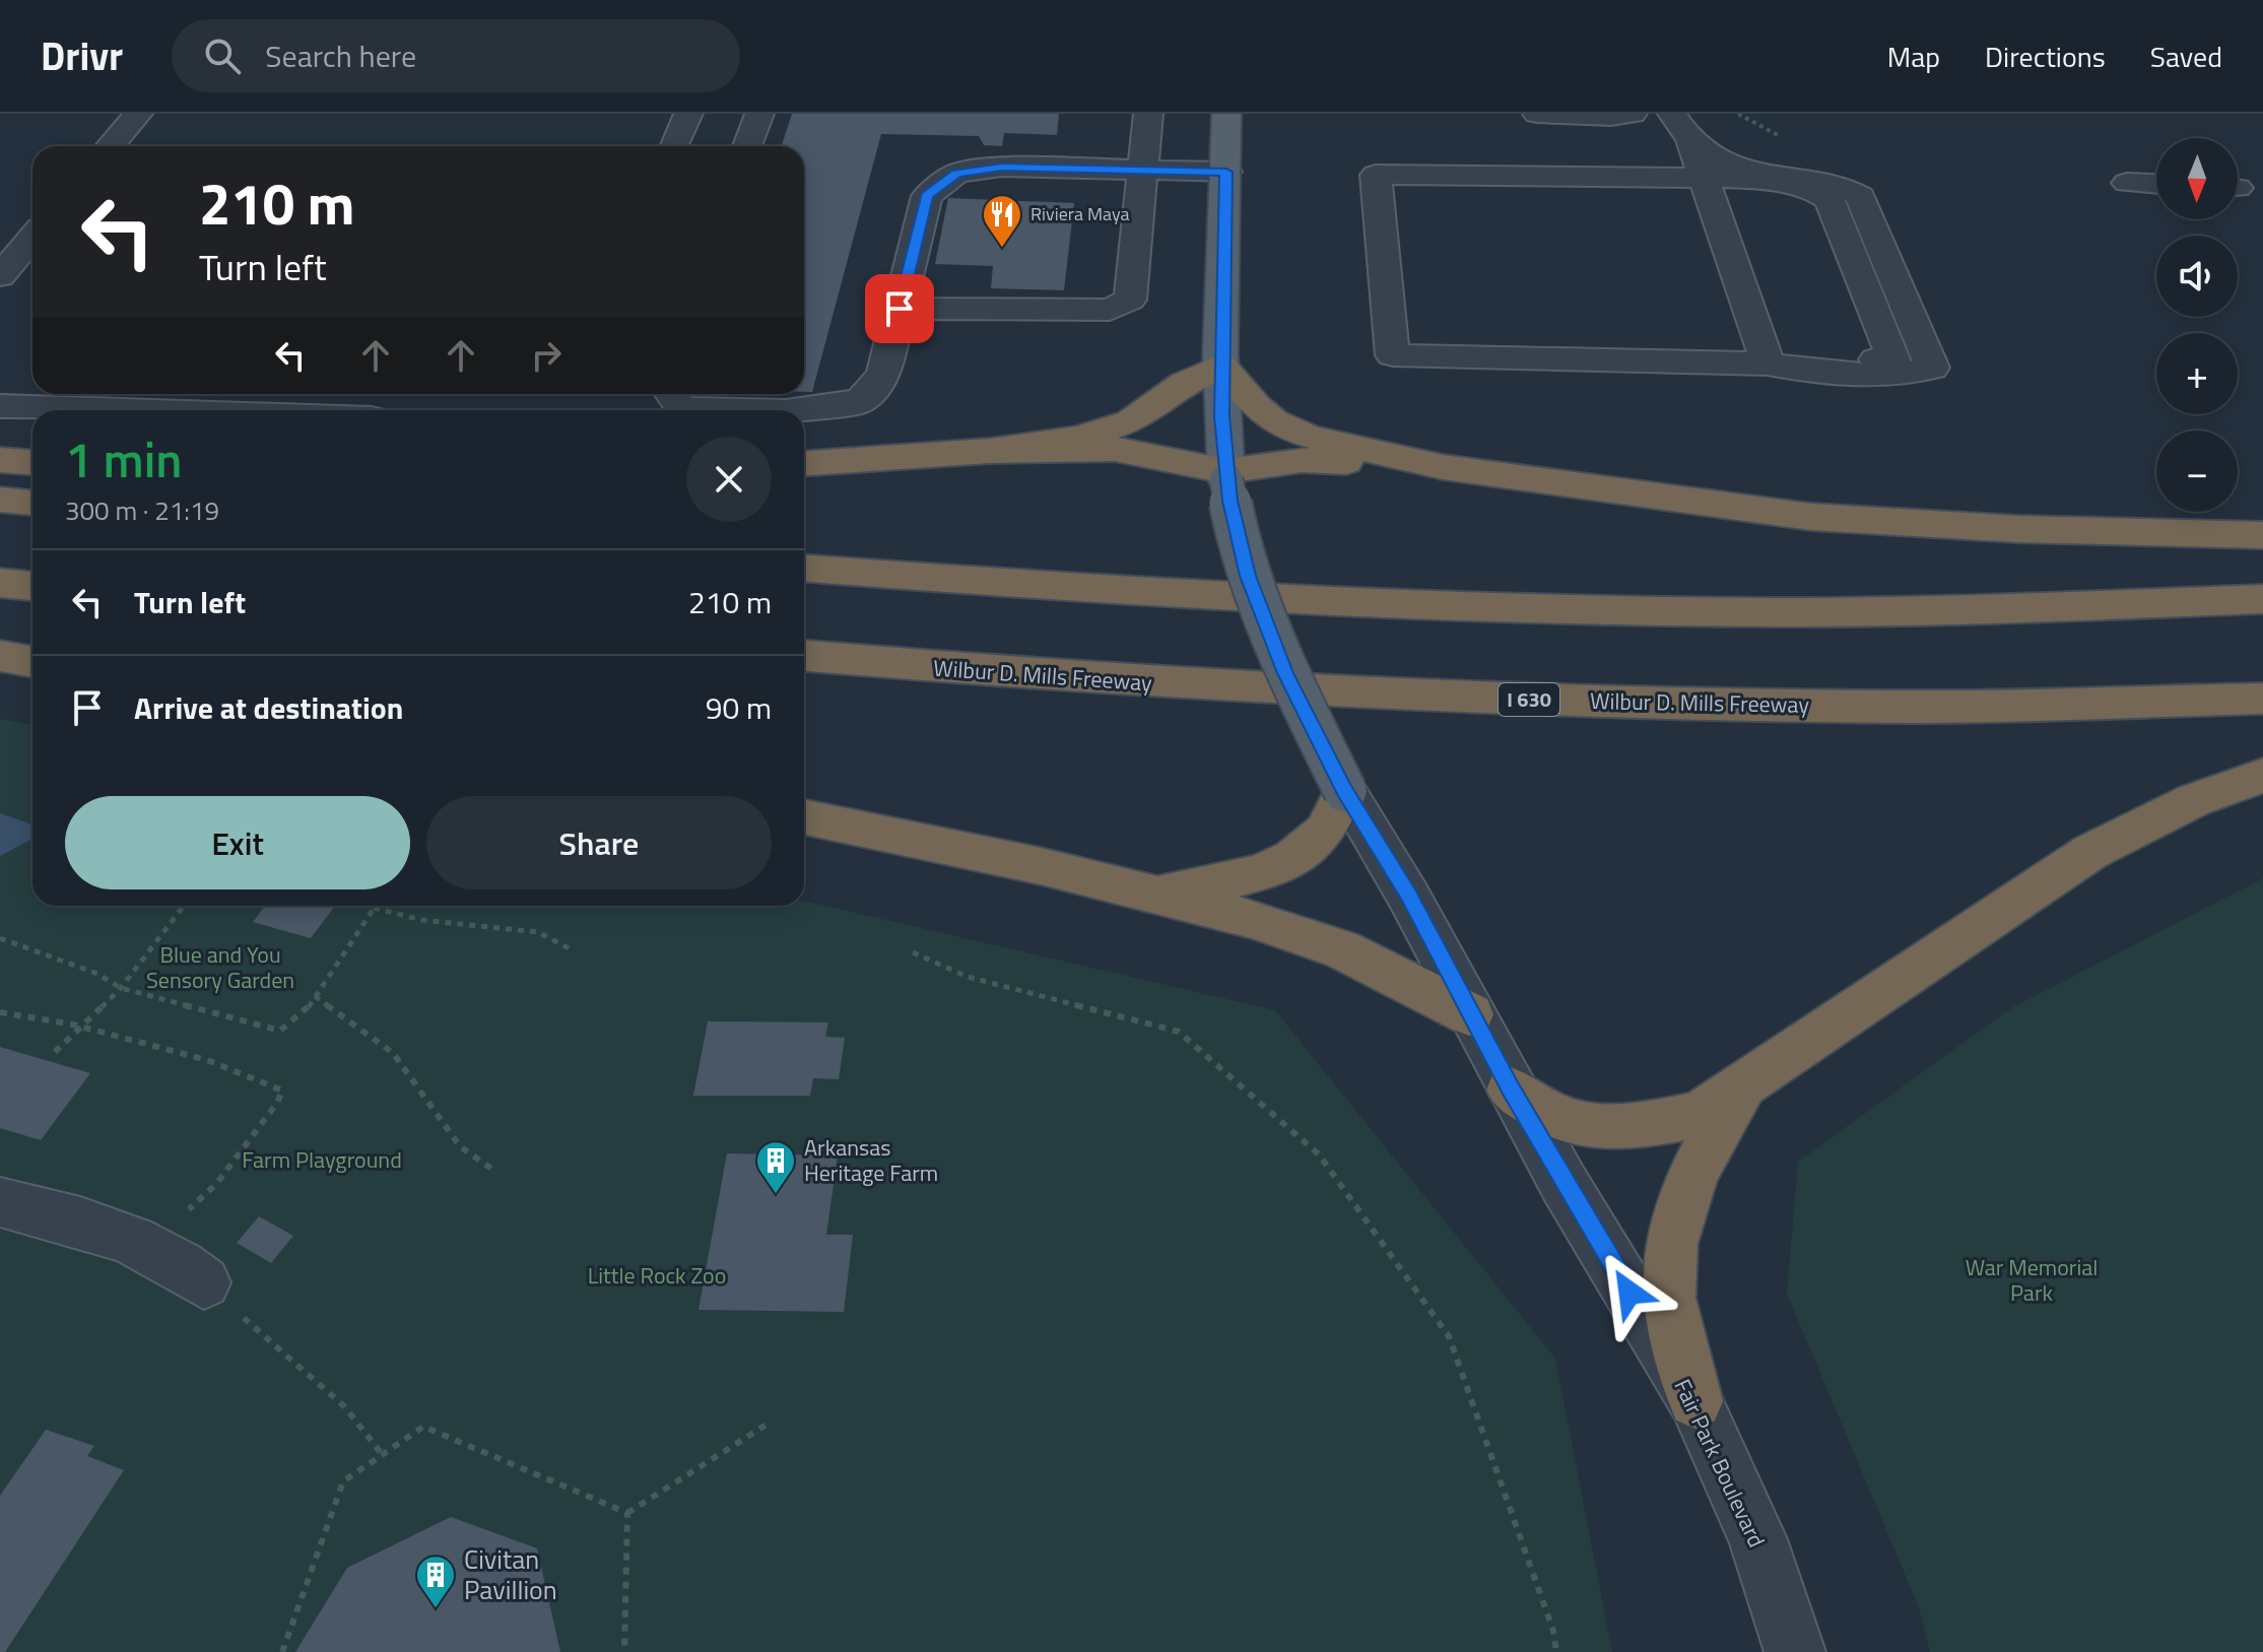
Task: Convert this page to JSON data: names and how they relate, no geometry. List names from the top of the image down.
{
  "streets": {
    "highway": ["Wilbur D. Mills Freeway", "I 630"],
    "main road": ["Fair Park Boulevard"]
  },
  "parks": [
    "Blue and You Sensory Garden",
    "Farm Playground",
    "War Memorial Park",
    "Little Rock Zoo"
  ],
  "places": {
    "restaurant": ["Riviera Maya"],
    "building": ["Arkansas Heritage Farm", "Civitan Pavillion"]
  },
  "north": "bottom",
  "page": {
    "header": "Drivr",
    "search": "Search here",
    "nav": ["Map", "Directions", "Saved"],
    "map_buttons": ["+", "−"],
    "turn": ["210 m", "Turn left"],
    "heading": ["1 min", "300 m · 21:19"],
    "list": [
      {
        "name": "Turn left",
        "value": "210 m"
      },
      {
        "name": "Arrive at destination",
        "value": "90 m"
      }
    ],
    "buttons": ["Exit", "Share"]
  }
}
